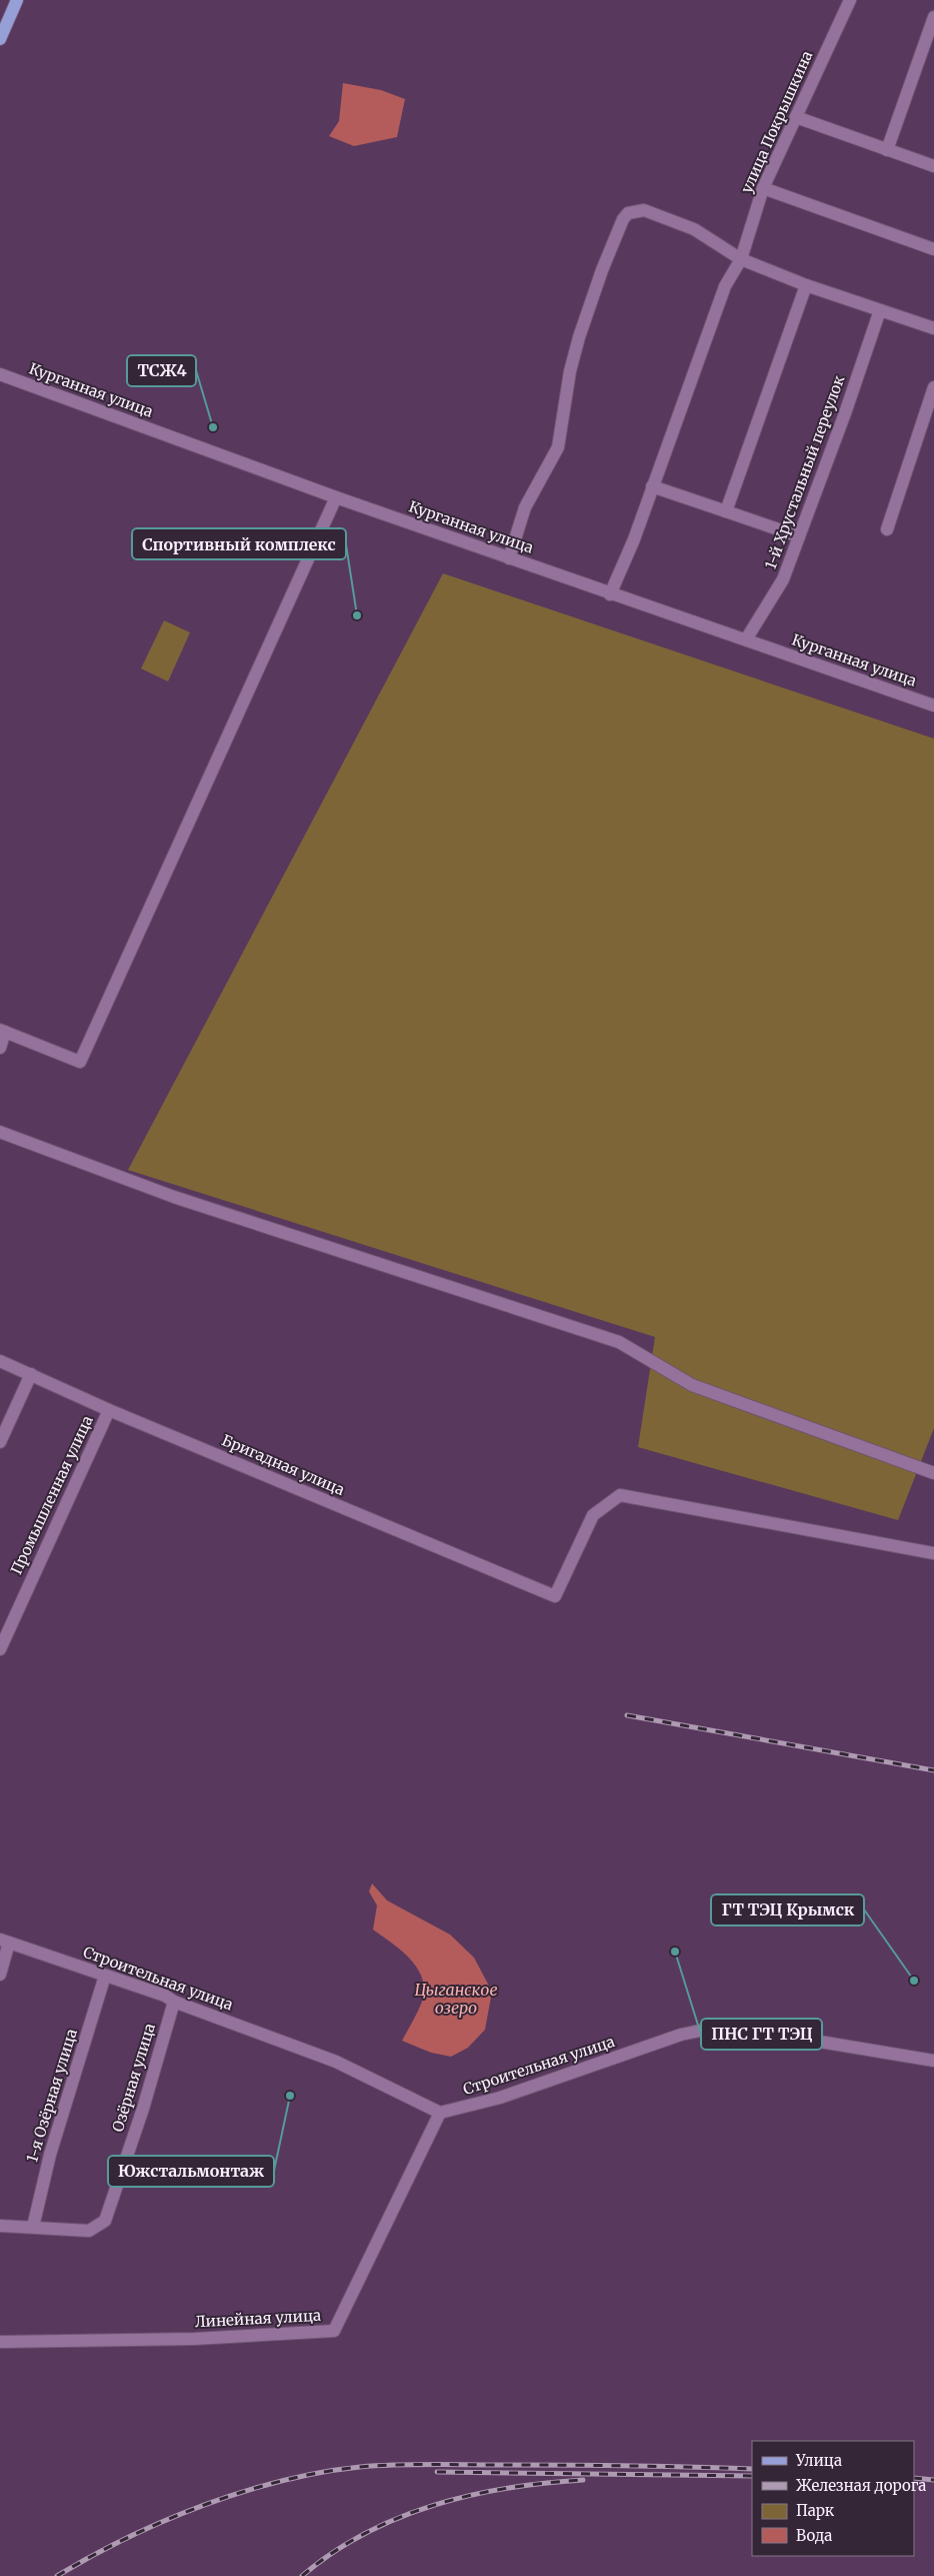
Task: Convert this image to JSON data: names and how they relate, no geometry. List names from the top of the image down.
{
  "streets": {
    "street": [
      "улица Покрышкина",
      "Курганная улица",
      "1-й Хрустальный переулок",
      "Бригадная улица",
      "Промышленная улица",
      "Строительная улица",
      "Озёрная улица",
      "1-я Озёрная улица",
      "Линейная улица"
    ]
  },
  "crossings": [
    ["улица Покрышкина", "Курганная улица"],
    ["Курганная улица", "1-й Хрустальный переулок"],
    ["Бригадная улица", "Промышленная улица"],
    ["Строительная улица", "Озёрная улица"],
    ["Строительная улица", "1-я Озёрная улица"],
    ["Строительная улица", "Линейная улица"],
    ["Озёрная улица", "1-я Озёрная улица"]
  ],
  "water": ["Цыганское озеро"],
  "places": [
    "ТСЖ4",
    "Спортивный комплекс",
    "ПНС ГТ ТЭЦ",
    "ГТ ТЭЦ Крымск",
    "Южстальмонтаж"
  ],
  "legend": [
    "Улица",
    "Железная дорога",
    "Парк",
    "Вода"
  ]
}
